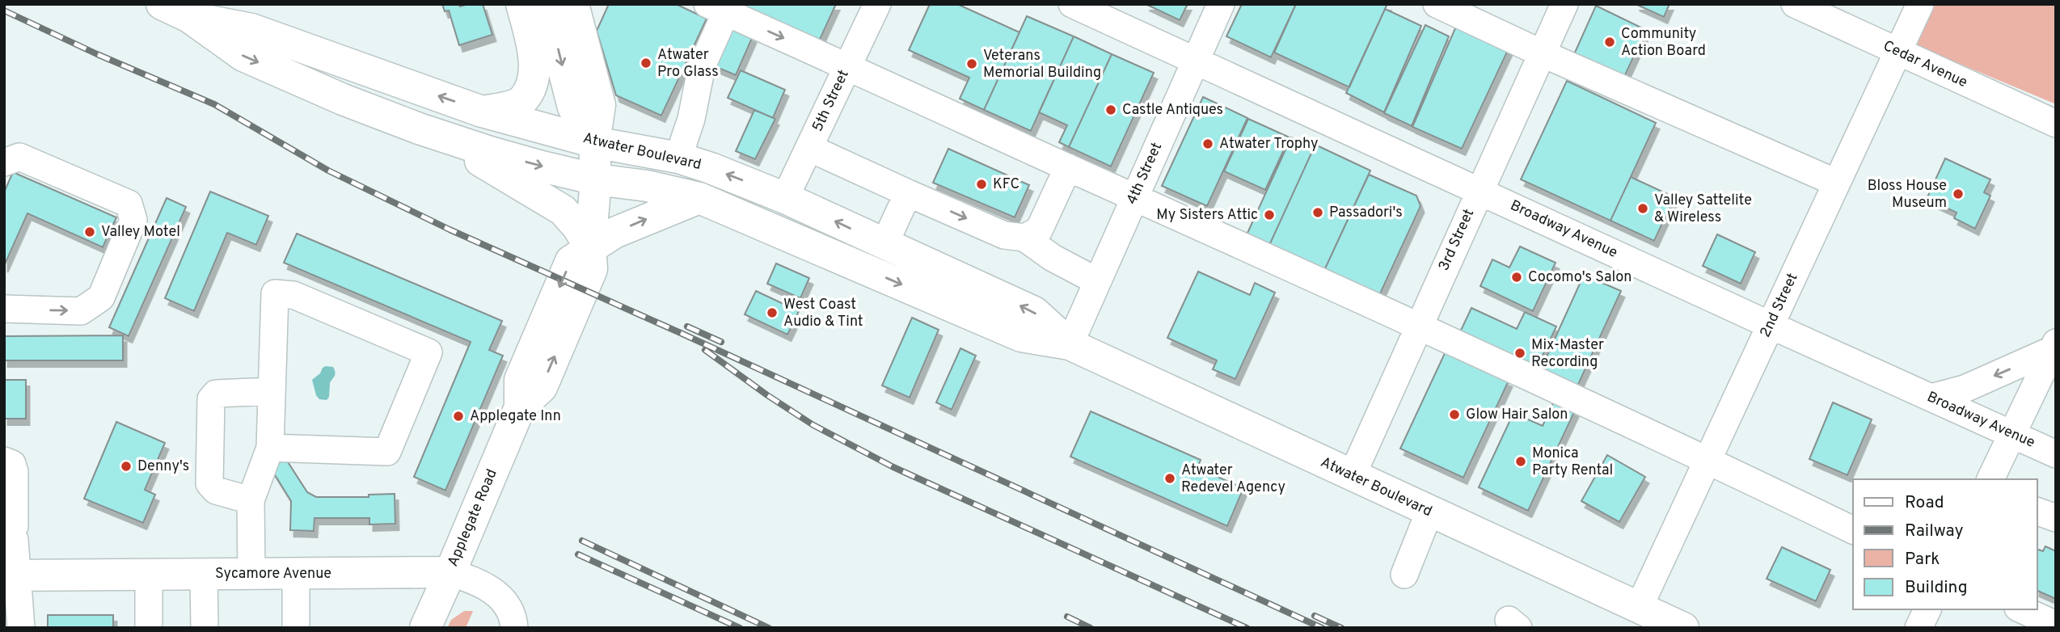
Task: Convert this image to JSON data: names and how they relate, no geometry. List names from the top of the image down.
{
  "streets": {
    "main road": ["Atwater Boulevard", "Applegate Road", "Sycamore Avenue"],
    "street": [
      "Cedar Avenue",
      "5th Street",
      "4th Street",
      "Broadway Avenue",
      "3rd Street",
      "2nd Street"
    ]
  },
  "crossings": [
    ["Cedar Avenue", "2nd Street"],
    ["5th Street", "Atwater Boulevard"],
    ["Atwater Boulevard", "4th Street"],
    ["Atwater Boulevard", "3rd Street"],
    ["Atwater Boulevard", "2nd Street"],
    ["Atwater Boulevard", "Applegate Road"],
    ["4th Street", "Broadway Avenue"],
    ["Broadway Avenue", "3rd Street"],
    ["Broadway Avenue", "2nd Street"],
    ["Applegate Road", "Sycamore Avenue"]
  ],
  "places": [
    "Community Action Board",
    "Atwater Pro Glass",
    "Veterans Memorial Building",
    "Castle Antiques",
    "Atwater Trophy",
    "KFC",
    "Bloss House Museum",
    "Valley Sattelite & Wireless",
    "Passadori's",
    "My Sisters Attic",
    "Valley Motel",
    "Cocomo's Salon",
    "West Coast Audio & Tint",
    "Mix-Master Recording",
    "Glow Hair Salon",
    "Applegate Inn",
    "Monica Party Rental",
    "Denny's",
    "Atwater Redevel Agency"
  ],
  "legend": [
    "Road",
    "Railway",
    "Park",
    "Building"
  ]
}
